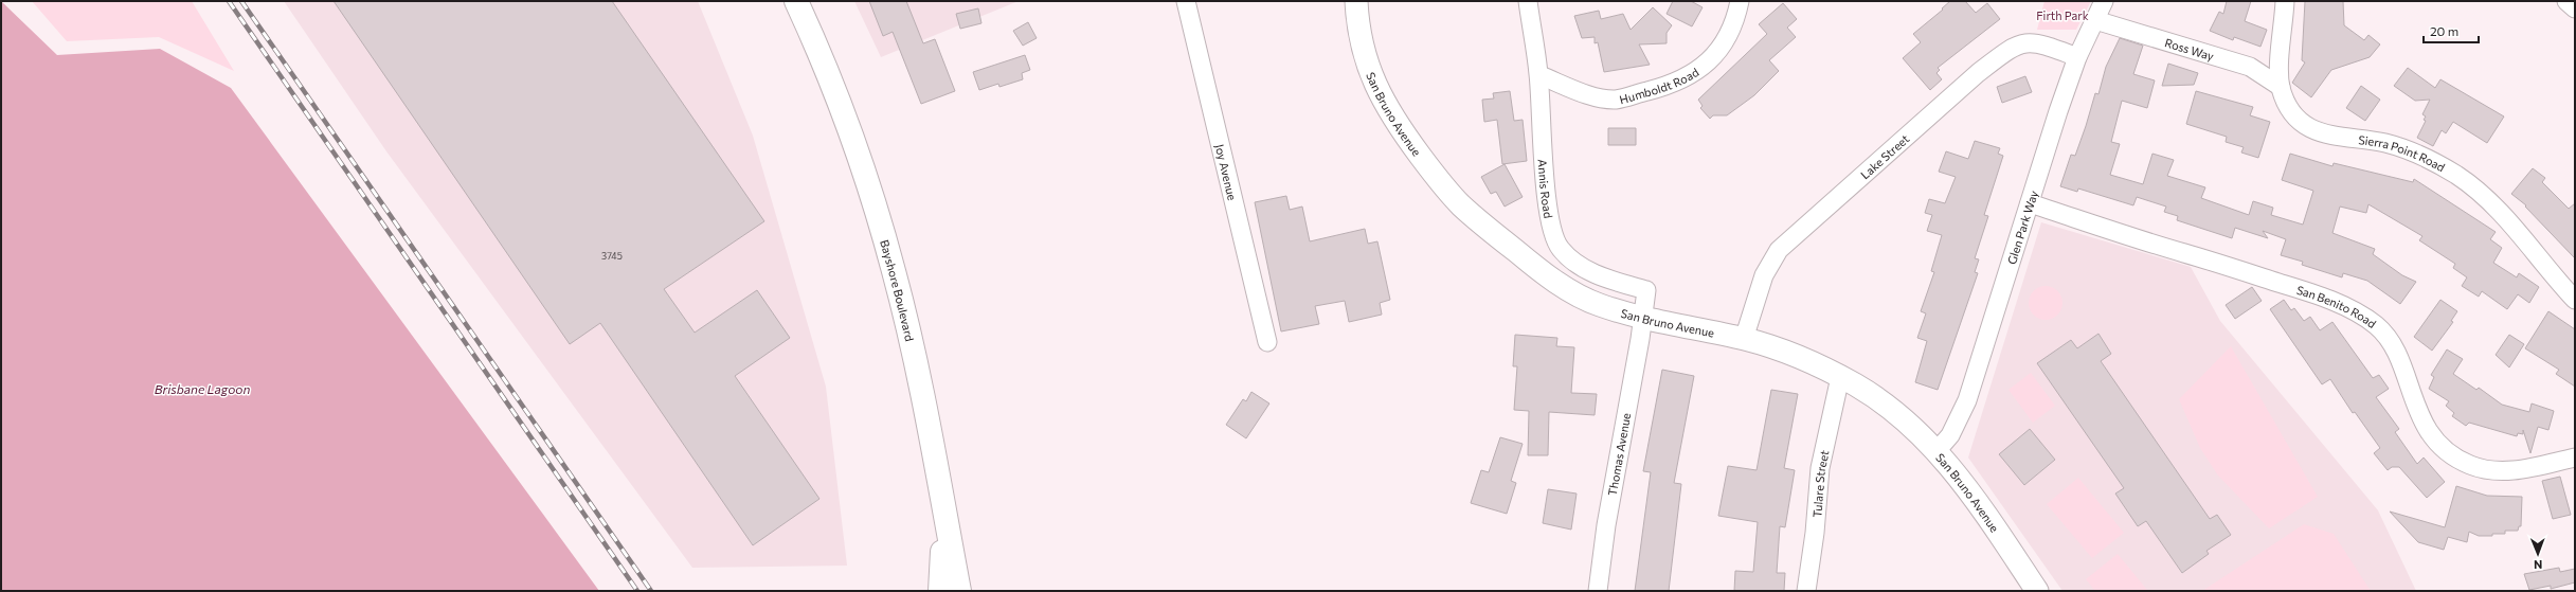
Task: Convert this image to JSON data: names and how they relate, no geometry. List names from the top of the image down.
{
  "streets": {
    "main road": ["Bayshore Boulevard"],
    "street": [
      "Ross Way",
      "Humboldt Road",
      "San Bruno Avenue",
      "Sierra Point Road",
      "Lake Street",
      "Joy Avenue",
      "Annis Road",
      "Glen Park Way",
      "San Benito Road",
      "Thomas Avenue",
      "Tulare Street"
    ]
  },
  "crossings": [
    ["Ross Way", "Sierra Point Road"],
    ["Ross Way", "Glen Park Way"],
    ["Humboldt Road", "Annis Road"],
    ["San Bruno Avenue", "Lake Street"],
    ["San Bruno Avenue", "Annis Road"],
    ["San Bruno Avenue", "Glen Park Way"],
    ["San Bruno Avenue", "Thomas Avenue"],
    ["San Bruno Avenue", "Tulare Street"],
    ["Lake Street", "Glen Park Way"],
    ["Annis Road", "Thomas Avenue"],
    ["Glen Park Way", "San Benito Road"]
  ],
  "water": ["Brisbane Lagoon"],
  "parks": ["Firth Park"],
  "house_numbers": ["3745"],
  "scale_bar": "20 m",
  "north": "bottom"
}
